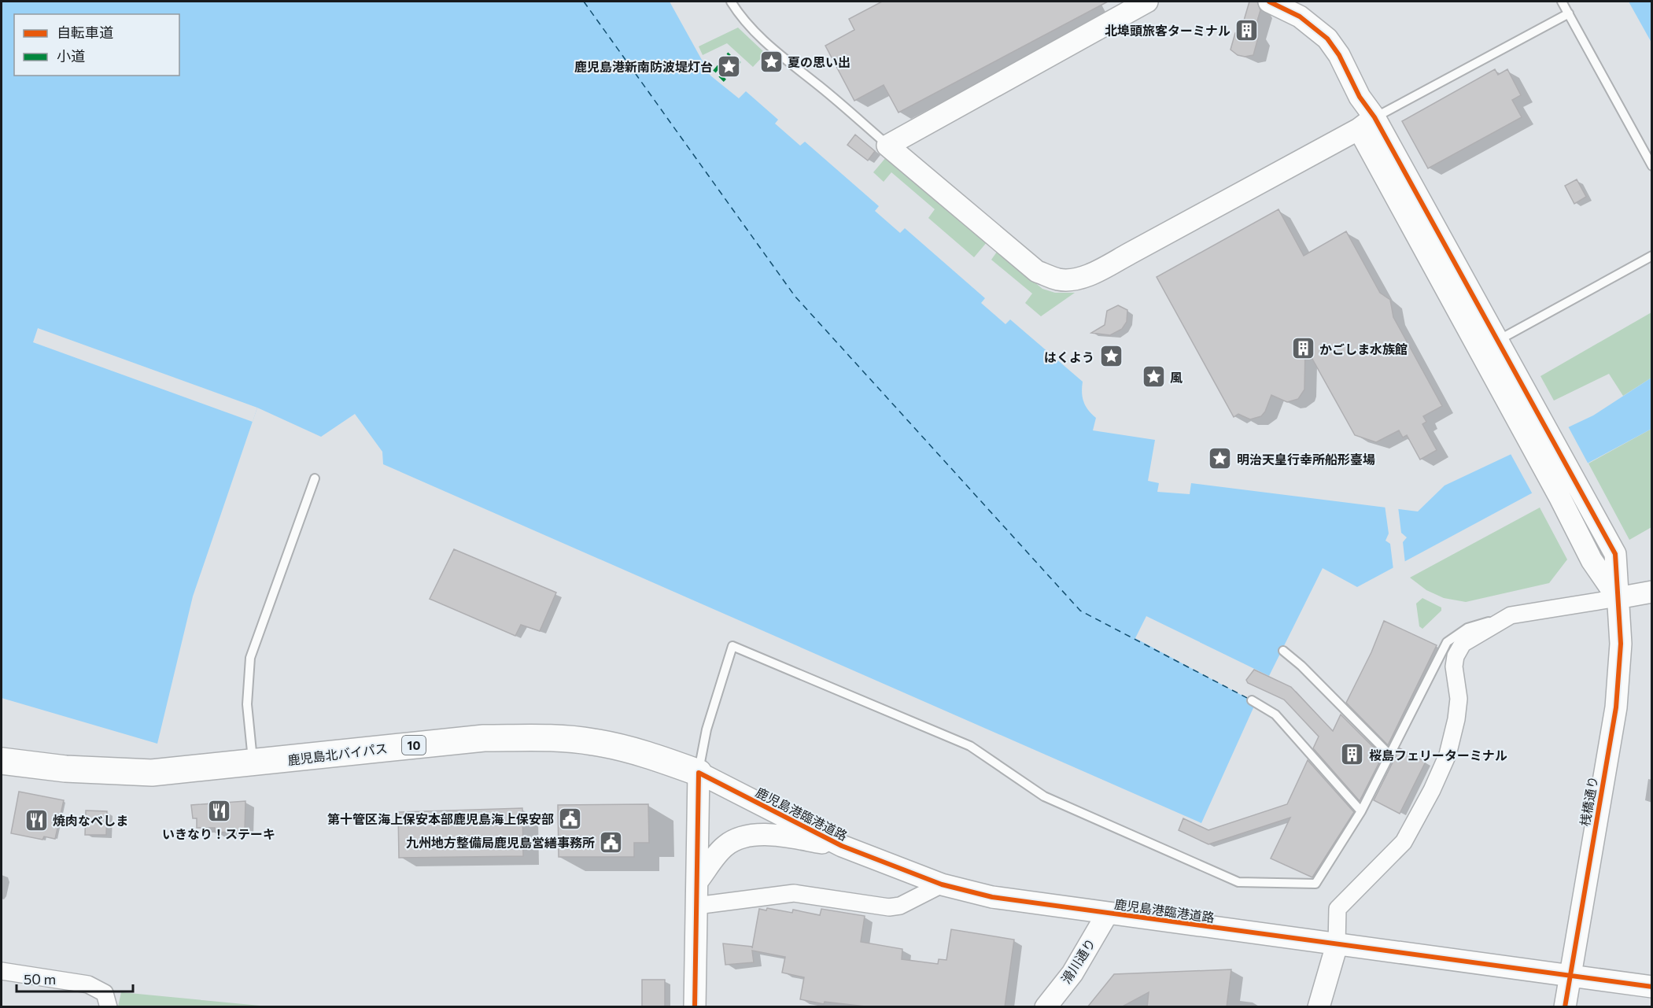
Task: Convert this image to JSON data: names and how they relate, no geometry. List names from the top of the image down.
{
  "streets": {
    "highway": ["10", "鹿児島北バイパス"],
    "street": ["桟橋通り", "鹿児島港臨港道路", "滑川通り"]
  },
  "crossings": [
    ["鹿児島北バイパス", "鹿児島港臨港道路"],
    ["桟橋通り", "鹿児島港臨港道路"],
    ["鹿児島港臨港道路", "滑川通り"]
  ],
  "places": {
    "building": ["北埠頭旅客ターミナル", "かごしま水族館", "桜島フェリーターミナル"],
    "place": [
      "夏の思い出",
      "鹿児島港新南防波堤灯台",
      "はくよう",
      "風",
      "明治天皇行幸所船形臺場"
    ],
    "restaurant": ["いきなり！ステーキ", "焼肉なべしま"],
    "public building": ["第十管区海上保安本部鹿児島海上保安部", "九州地方整備局鹿児島営繕事務所"]
  },
  "legend": ["自転車道", "小道"],
  "scale_bar": "50 m"
}
